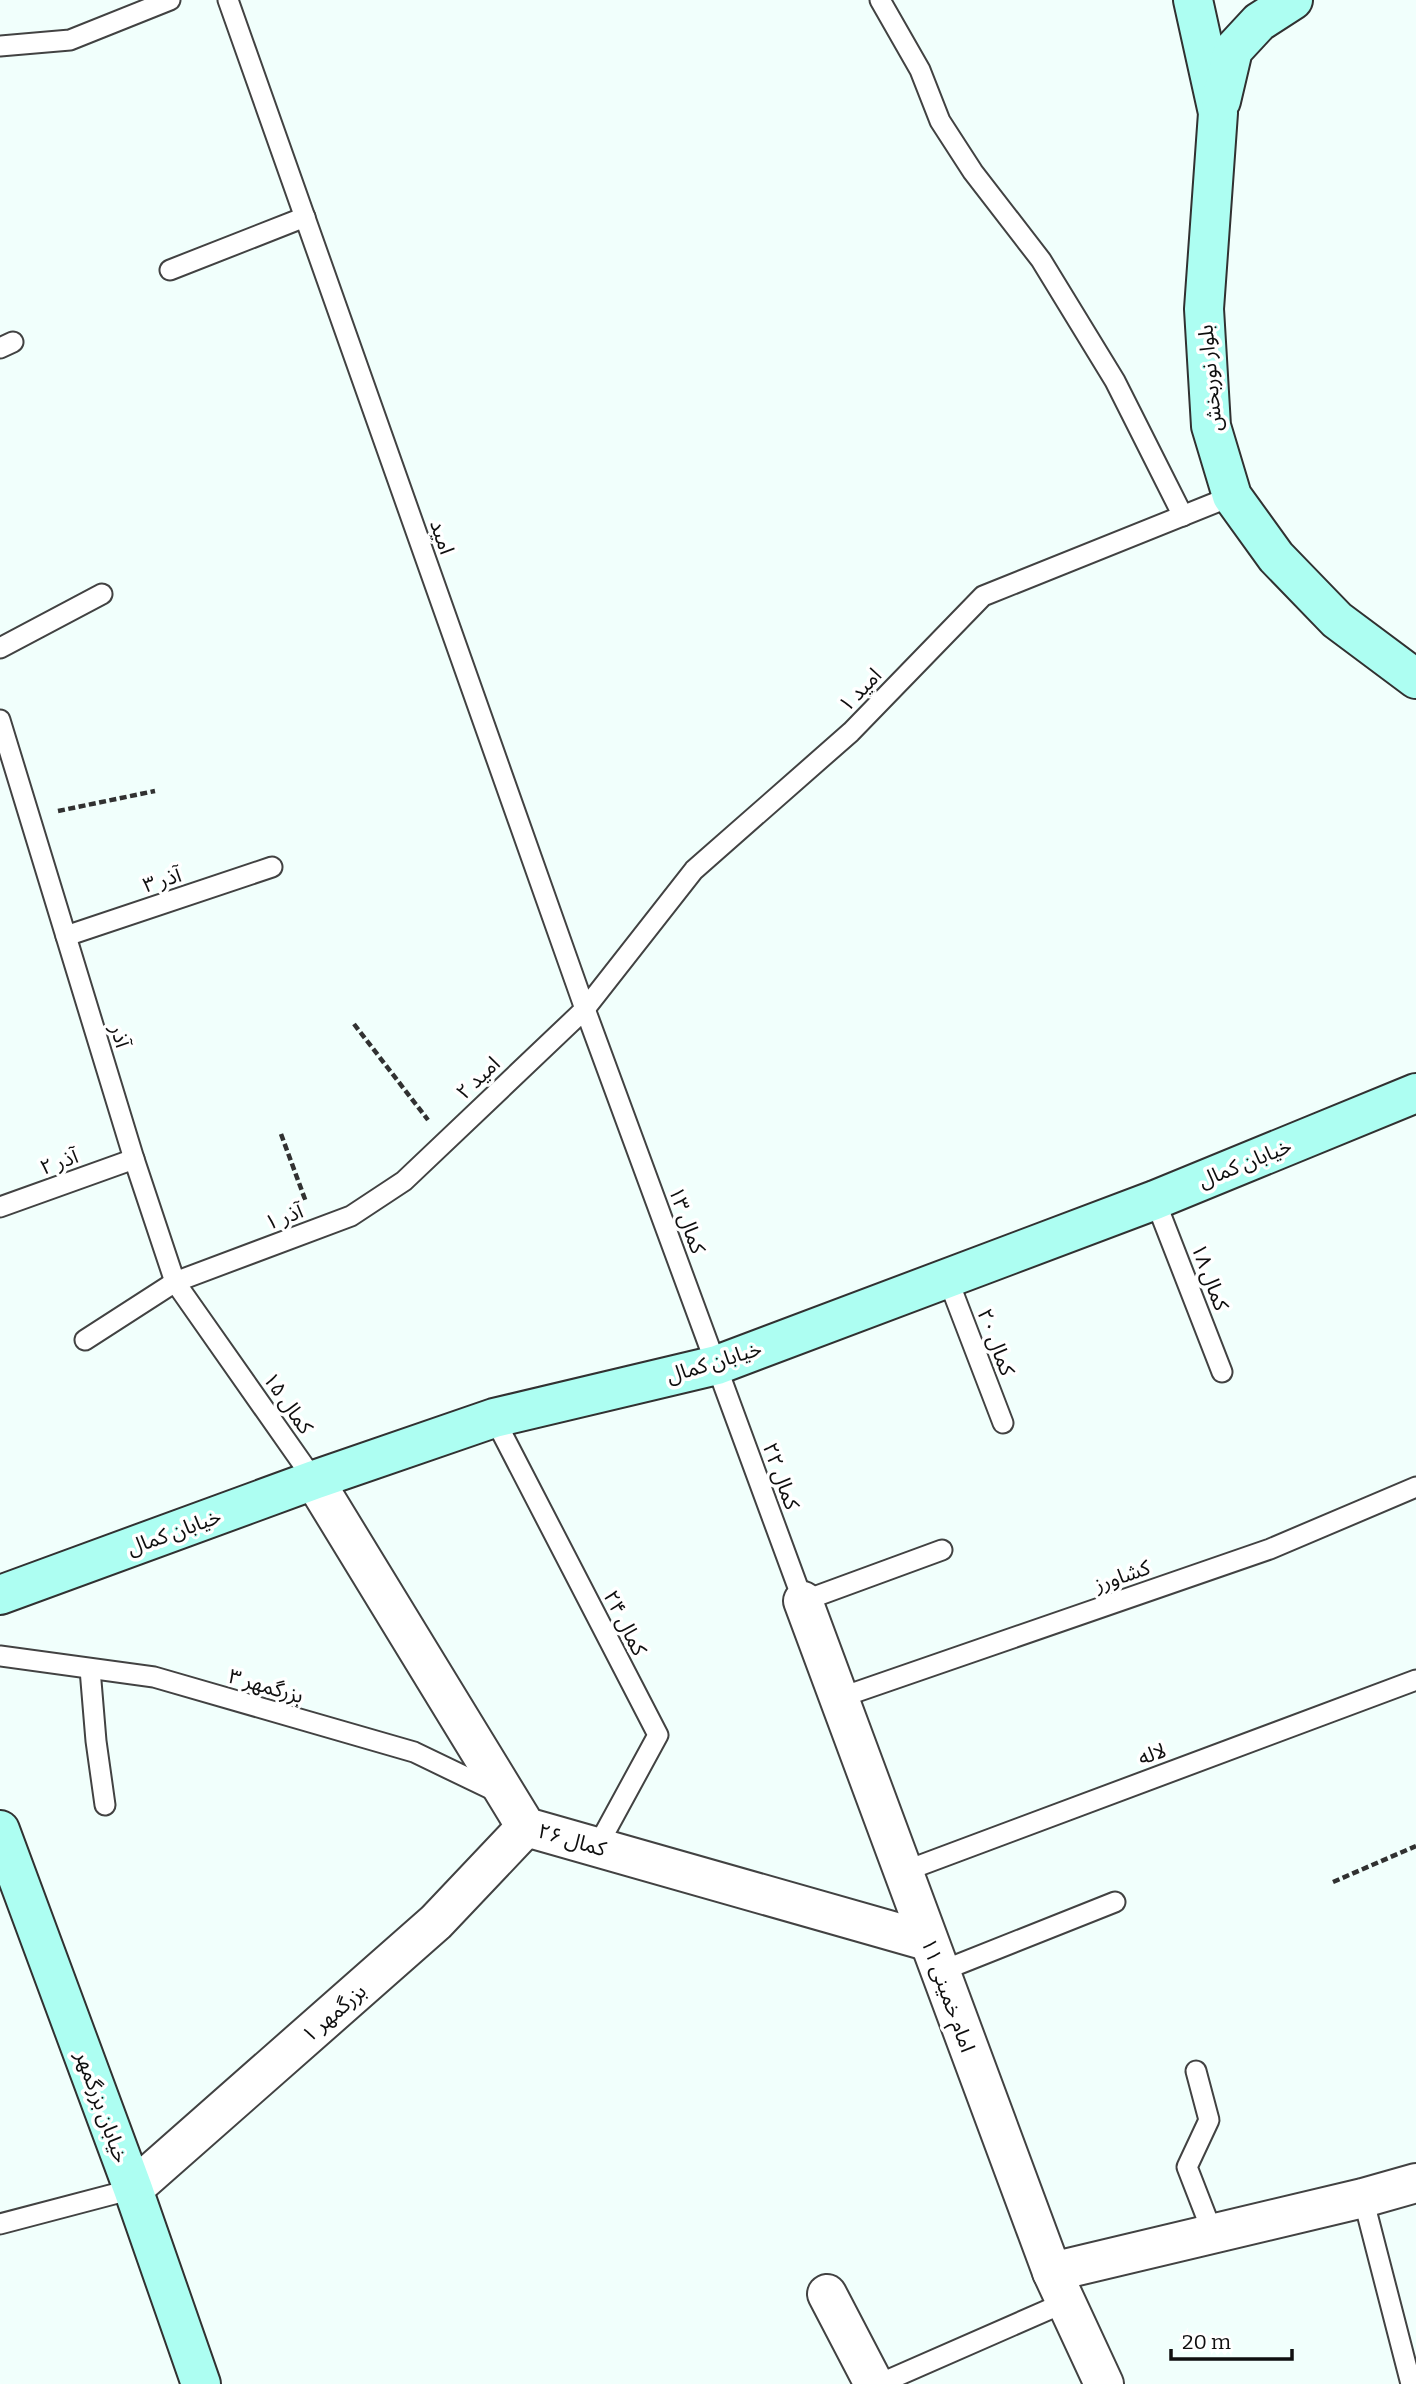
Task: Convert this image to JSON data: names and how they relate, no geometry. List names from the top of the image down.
{
  "streets": {
    "street": [
      "بلوار نوربخش",
      "خیابان کمال",
      "کمال ۲۶",
      "امام خمینی ۱۱",
      "بزرگمهر ۱",
      "خیابان بزرگمهر"
    ],
    "lane": [
      "امید",
      "امید ۱",
      "آذر ۳",
      "آذر",
      "امید ۲",
      "آذر ۲",
      "آذر ۱",
      "کمال ۱۳",
      "کمال ۱۸",
      "کمال ۲۰",
      "کمال ۱۵",
      "کمال ۲۲",
      "کشاورز",
      "کمال ۲۴",
      "بزرگمهر ۳",
      "لاله"
    ]
  },
  "crossings": [
    ["بلوار نوربخش", "امید ۱"],
    ["امید", "امید ۱"],
    ["امید", "امید ۲"],
    ["امید", "کمال ۱۳"],
    ["امید ۱", "امید ۲"],
    ["آذر ۳", "آذر"],
    ["آذر", "آذر ۲"],
    ["آذر", "آذر ۱"],
    ["آذر", "کمال ۱۵"],
    ["امید ۲", "آذر ۱"],
    ["خیابان کمال", "کمال ۱۳"],
    ["خیابان کمال", "کمال ۱۸"],
    ["خیابان کمال", "کمال ۲۰"],
    ["خیابان کمال", "کمال ۱۵"],
    ["خیابان کمال", "کمال ۲۲"],
    ["خیابان کمال", "کمال ۲۴"],
    ["کمال ۱۳", "کمال ۲۲"],
    ["کمال ۲۲", "امام خمینی ۱۱"],
    ["کشاورز", "امام خمینی ۱۱"],
    ["کمال ۲۴", "کمال ۲۶"],
    ["بزرگمهر ۳", "کمال ۲۶"],
    ["بزرگمهر ۳", "بزرگمهر ۱"],
    ["لاله", "امام خمینی ۱۱"],
    ["کمال ۲۶", "امام خمینی ۱۱"],
    ["کمال ۲۶", "بزرگمهر ۱"],
    ["بزرگمهر ۱", "خیابان بزرگمهر"]
  ],
  "scale_bar": "20 m"
}
